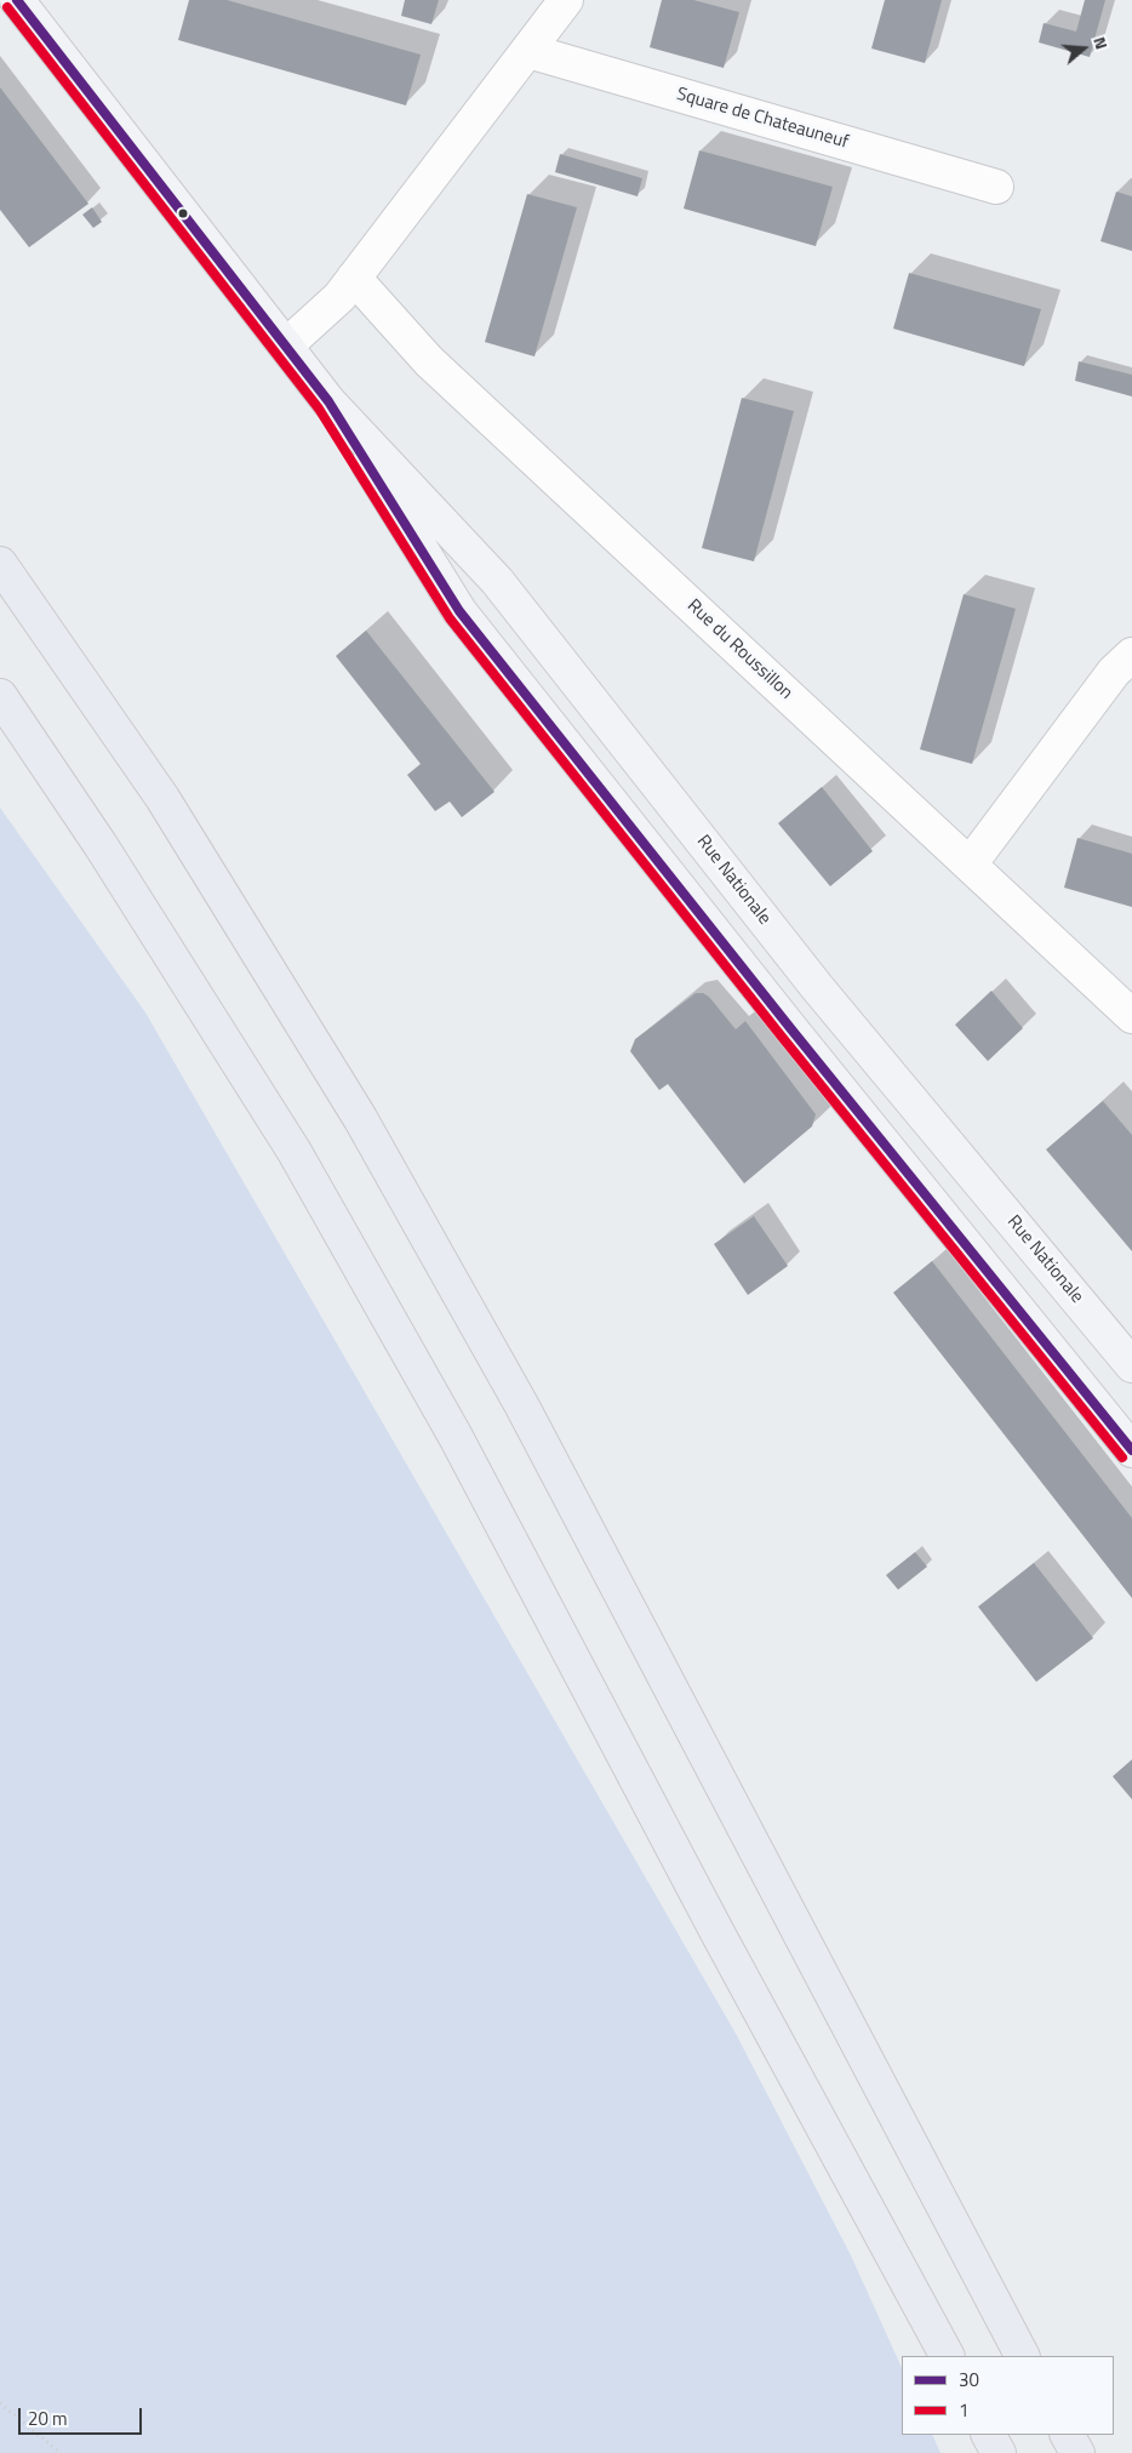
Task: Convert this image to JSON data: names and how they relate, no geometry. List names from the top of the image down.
{
  "streets": {
    "main road": ["Rue Nationale"],
    "street": ["Square de Chateauneuf", "Rue du Roussillon"]
  },
  "lines": ["transit line 30", "transit line 1"],
  "legend": ["30", "1"],
  "scale_bar": "20 m",
  "north": "right"
}
